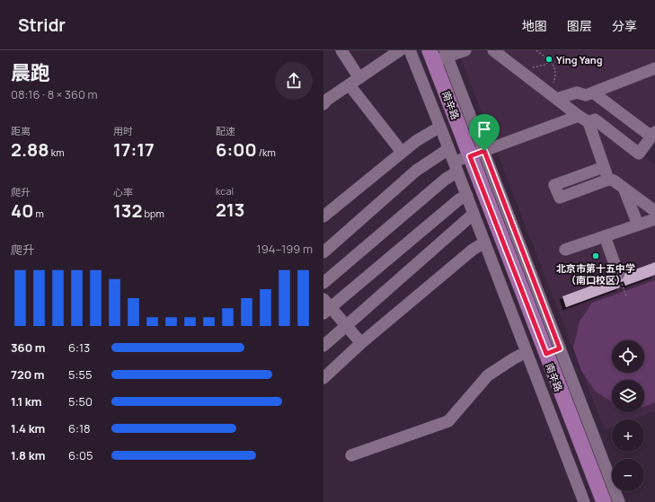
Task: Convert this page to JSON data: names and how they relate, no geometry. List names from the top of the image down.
{
  "streets": {
    "main road": ["南辛路"]
  },
  "places": ["Ying Yang", "北京市第十五中学 （南口校区）"],
  "page": {
    "header": "Stridr",
    "nav": ["地图", "图层", "分享"],
    "heading": ["晨跑", "08:16 · 8 × 360 m"],
    "stats": [
      ["距离", "2.88 km"],
      ["用时", "17:17"],
      ["配速", "6:00 /km"],
      ["爬升", "40 m"],
      ["心率", "132 bpm"],
      ["kcal", "213"]
    ],
    "chart": ["爬升", "194–199 m"],
    "list": [
      {
        "name": "360 m",
        "note": "6:13"
      },
      {
        "name": "720 m",
        "note": "5:55"
      },
      {
        "name": "1.1 km",
        "note": "5:50"
      },
      {
        "name": "1.4 km",
        "note": "6:18"
      },
      {
        "name": "1.8 km",
        "note": "6:05"
      }
    ],
    "map_buttons": ["+", "−"]
  }
}
